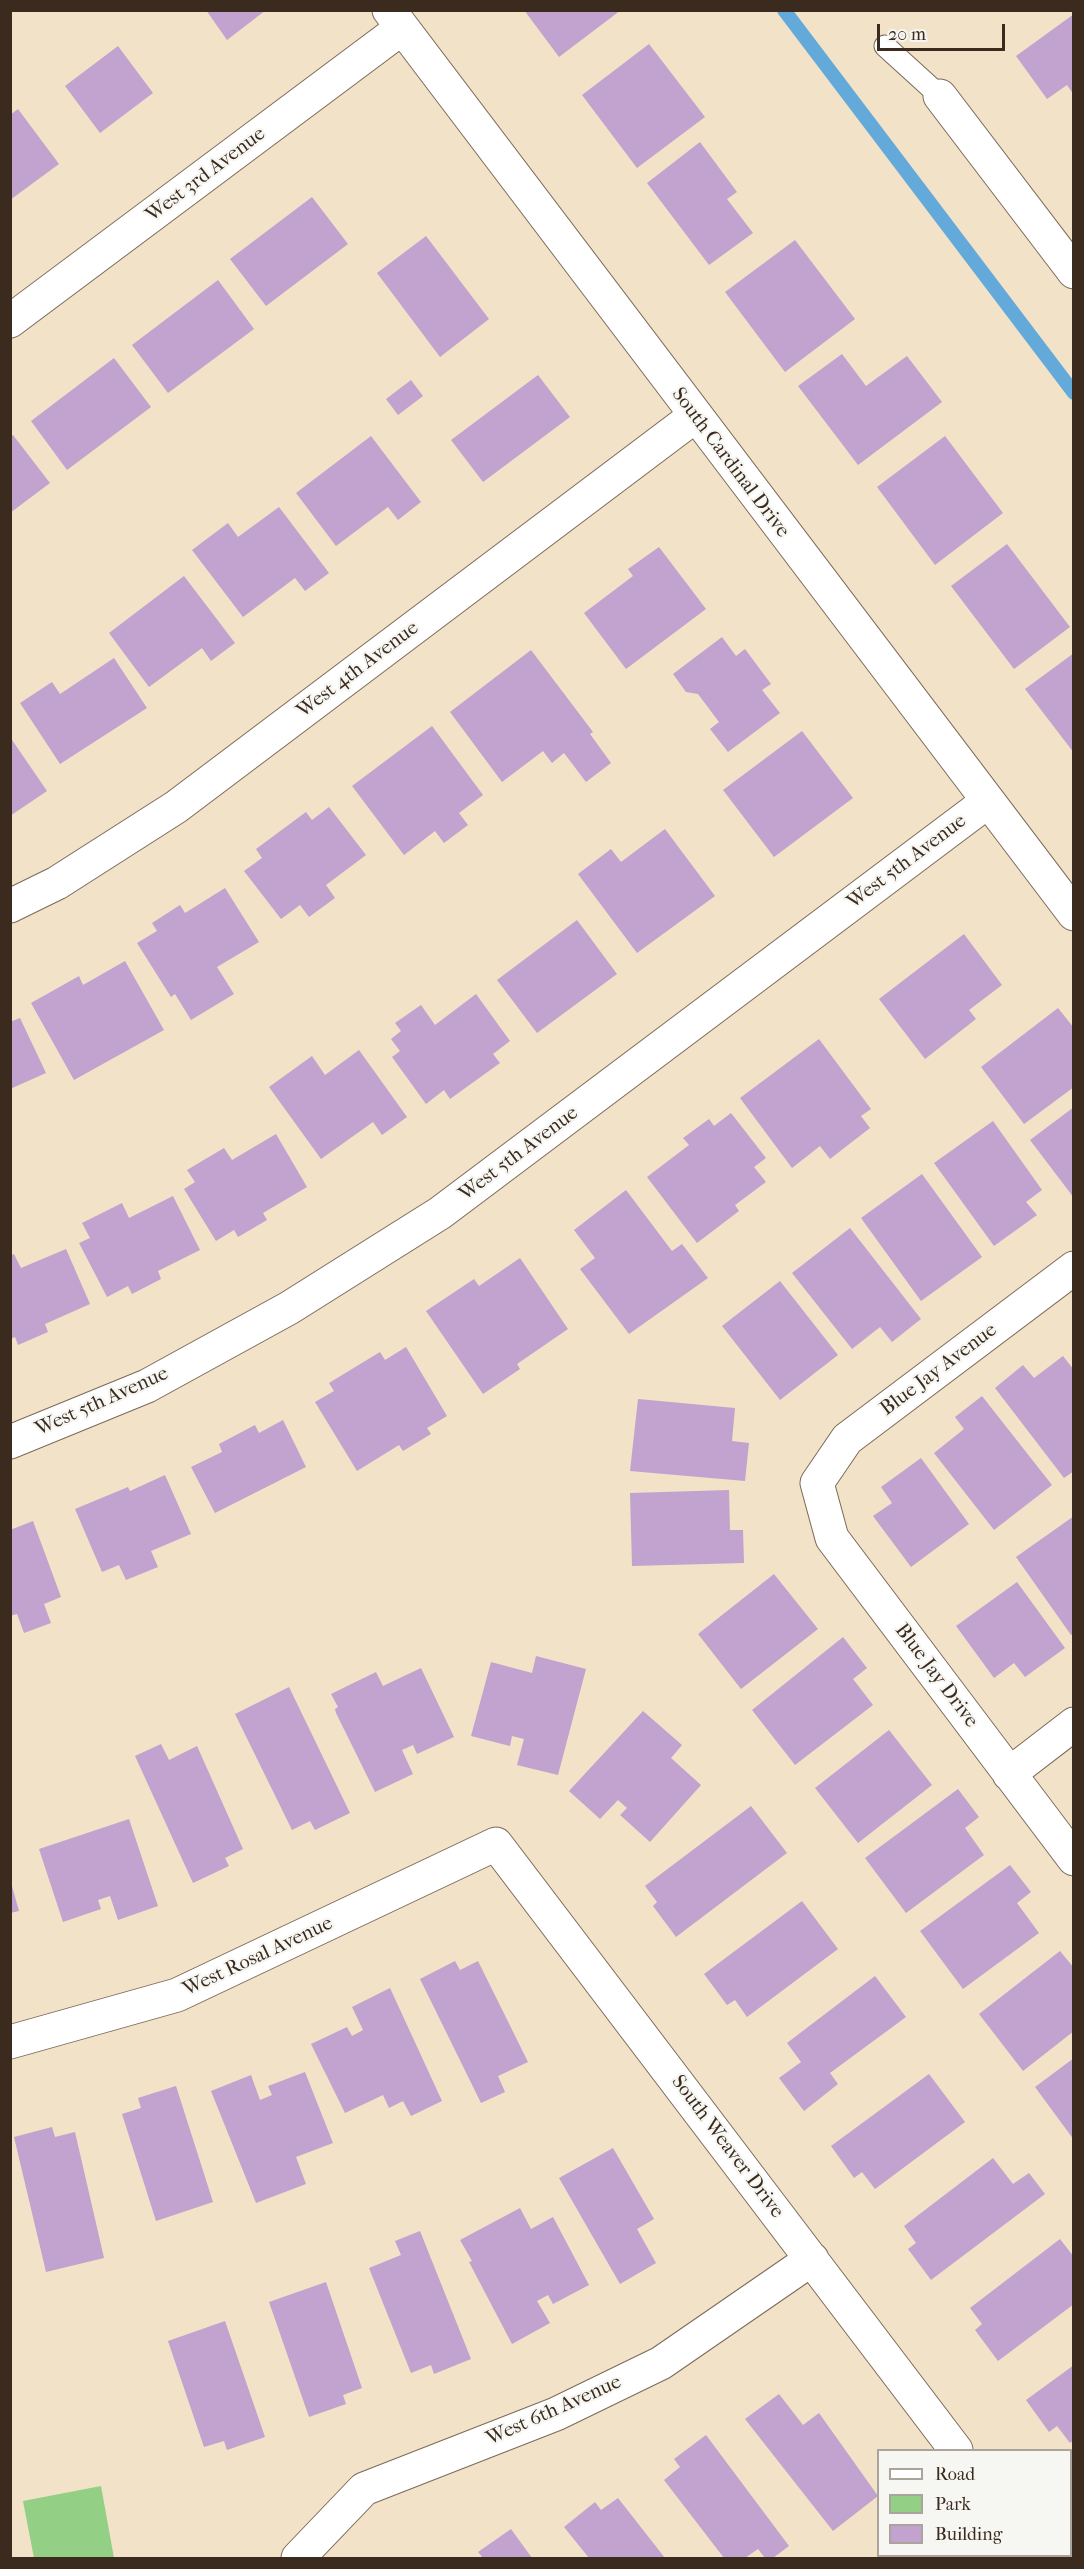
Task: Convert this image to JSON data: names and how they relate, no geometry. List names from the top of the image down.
{
  "streets": {
    "street": [
      "West 3rd Avenue",
      "South Cardinal Drive",
      "West 4th Avenue",
      "West 5th Avenue",
      "Blue Jay Avenue",
      "Blue Jay Drive",
      "West Rosal Avenue",
      "South Weaver Drive",
      "West 6th Avenue"
    ]
  },
  "crossings": [
    ["West 3rd Avenue", "South Cardinal Drive"],
    ["South Cardinal Drive", "West 4th Avenue"],
    ["South Cardinal Drive", "West 5th Avenue"],
    ["Blue Jay Avenue", "Blue Jay Drive"],
    ["West Rosal Avenue", "South Weaver Drive"],
    ["South Weaver Drive", "West 6th Avenue"]
  ],
  "legend": ["Road", "Park", "Building"],
  "scale_bar": "20 m"
}
